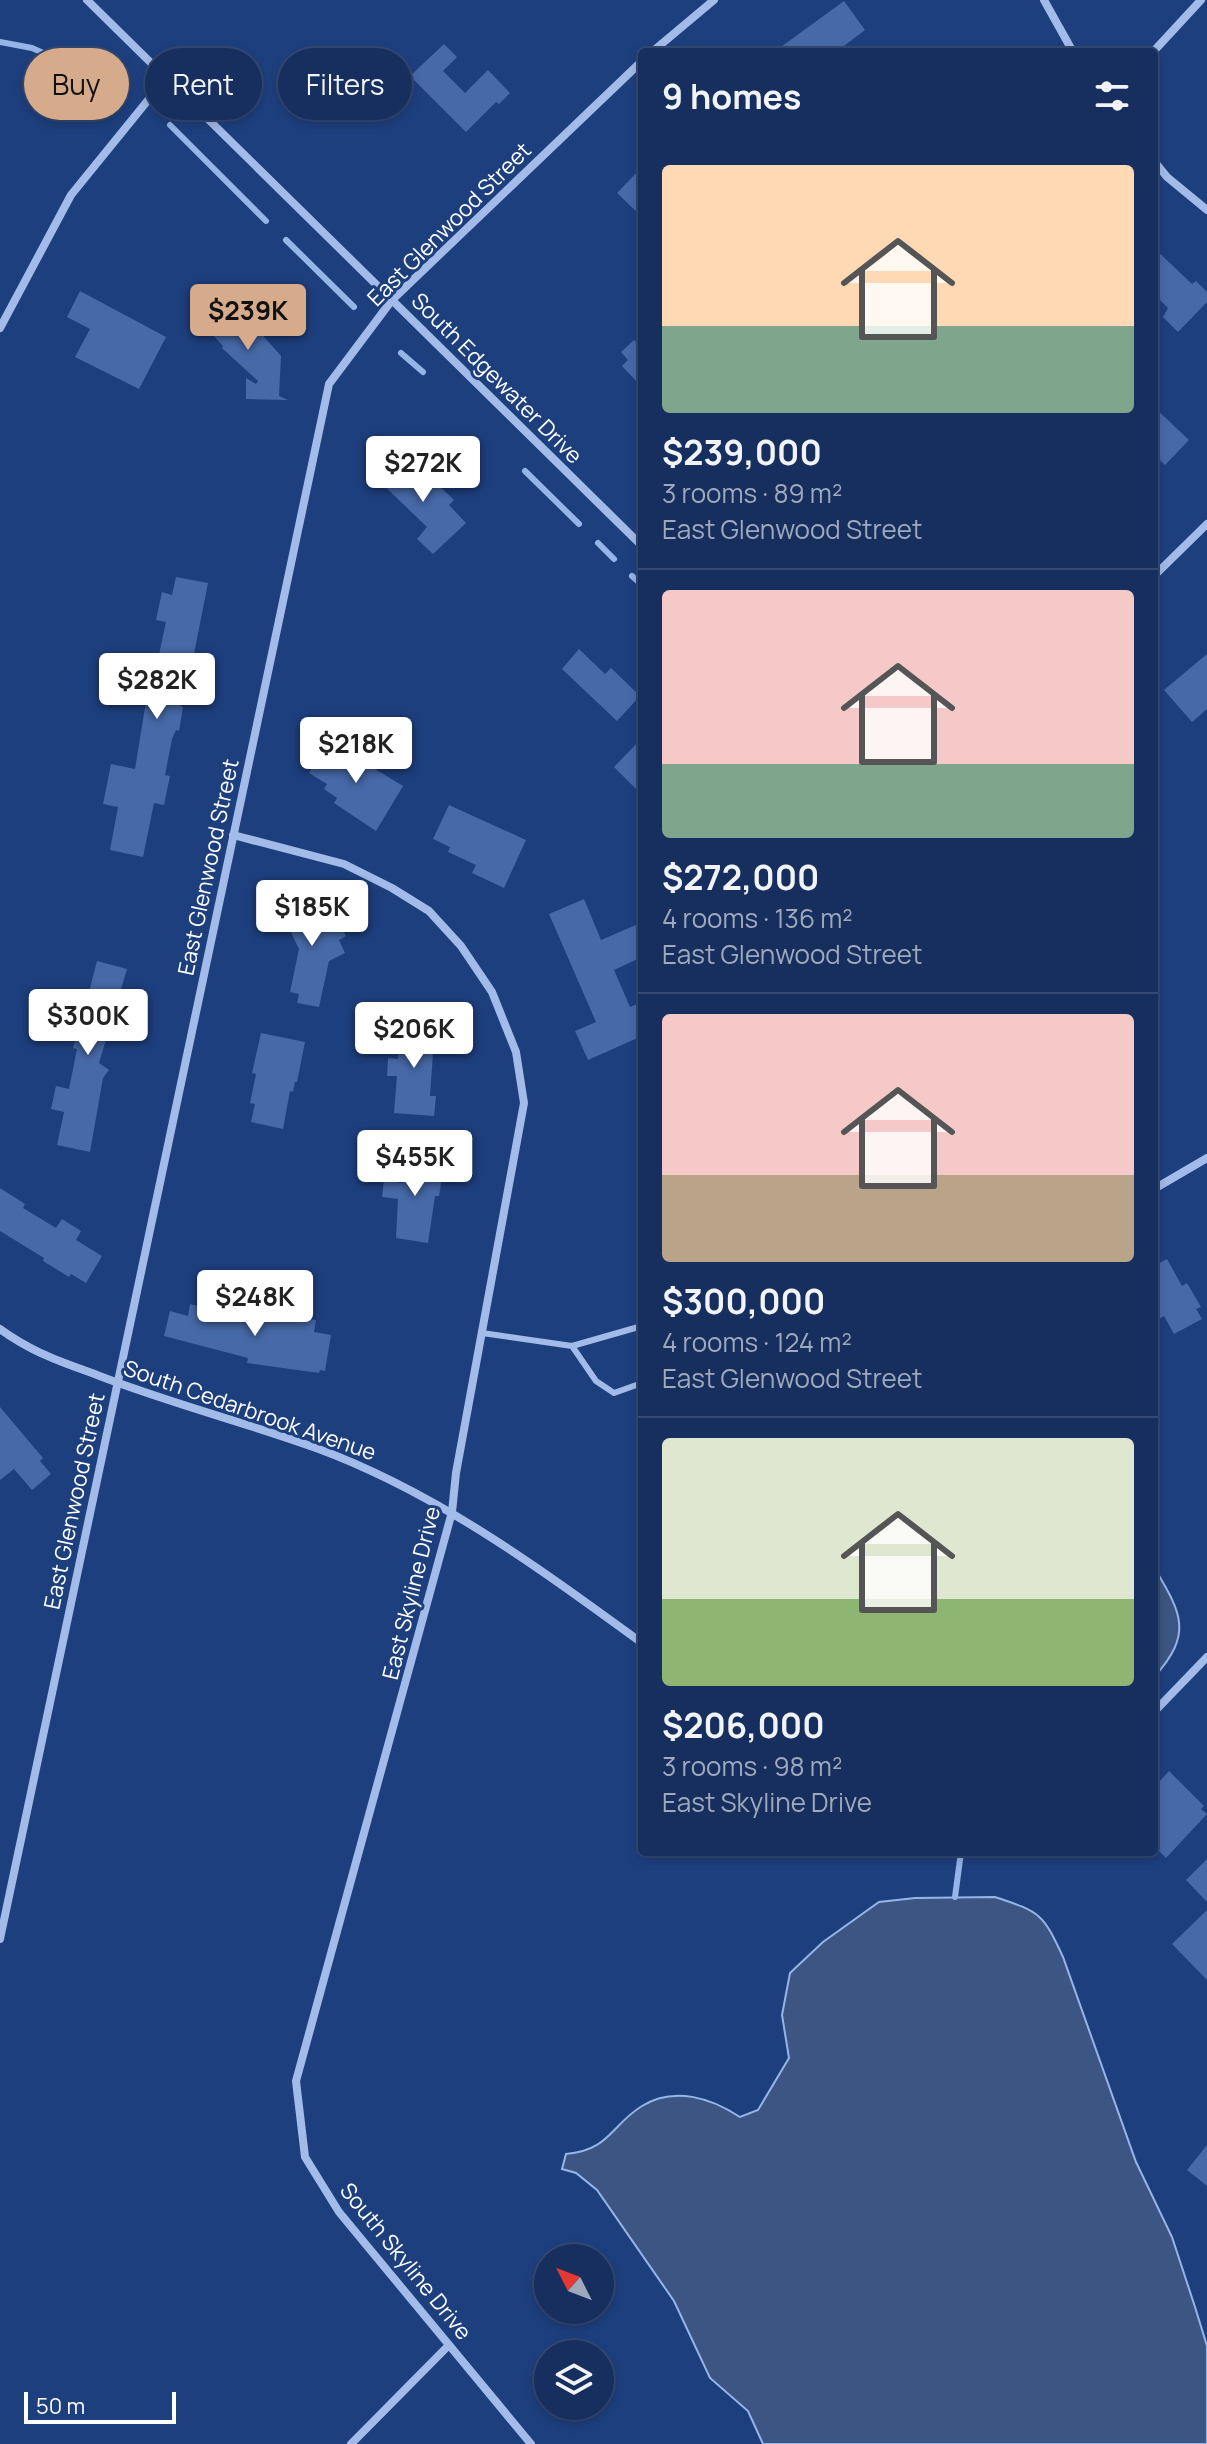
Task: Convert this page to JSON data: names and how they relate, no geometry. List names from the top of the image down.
{
  "streets": {
    "street": [
      "East Glenwood Street",
      "South Edgewater Drive",
      "South Cedarbrook Avenue",
      "East Skyline Drive",
      "South Skyline Drive"
    ]
  },
  "crossings": [
    ["East Glenwood Street", "South Edgewater Drive"],
    ["East Glenwood Street", "South Cedarbrook Avenue"],
    ["East Glenwood Street", "East Skyline Drive"],
    ["South Cedarbrook Avenue", "East Skyline Drive"],
    ["East Skyline Drive", "South Skyline Drive"]
  ],
  "scale_bar": "50 m",
  "north": "top left",
  "page": {
    "chip": ["Buy", "Rent", "Filters"],
    "heading": "9 homes",
    "list": [
      {
        "name": "$239,000",
        "note": "3 rooms · 89 m² · East Glenwood Street"
      },
      {
        "name": "$272,000",
        "note": "4 rooms · 136 m² · East Glenwood Street"
      },
      {
        "name": "$300,000",
        "note": "4 rooms · 124 m² · East Glenwood Street"
      },
      {
        "name": "$206,000",
        "note": "3 rooms · 98 m² · East Skyline Drive"
      }
    ],
    "price": [
      "$239K",
      "$272K",
      "$282K",
      "$218K",
      "$185K",
      "$300K",
      "$206K",
      "$455K",
      "$248K"
    ],
    "scale": "50 m"
  }
}
